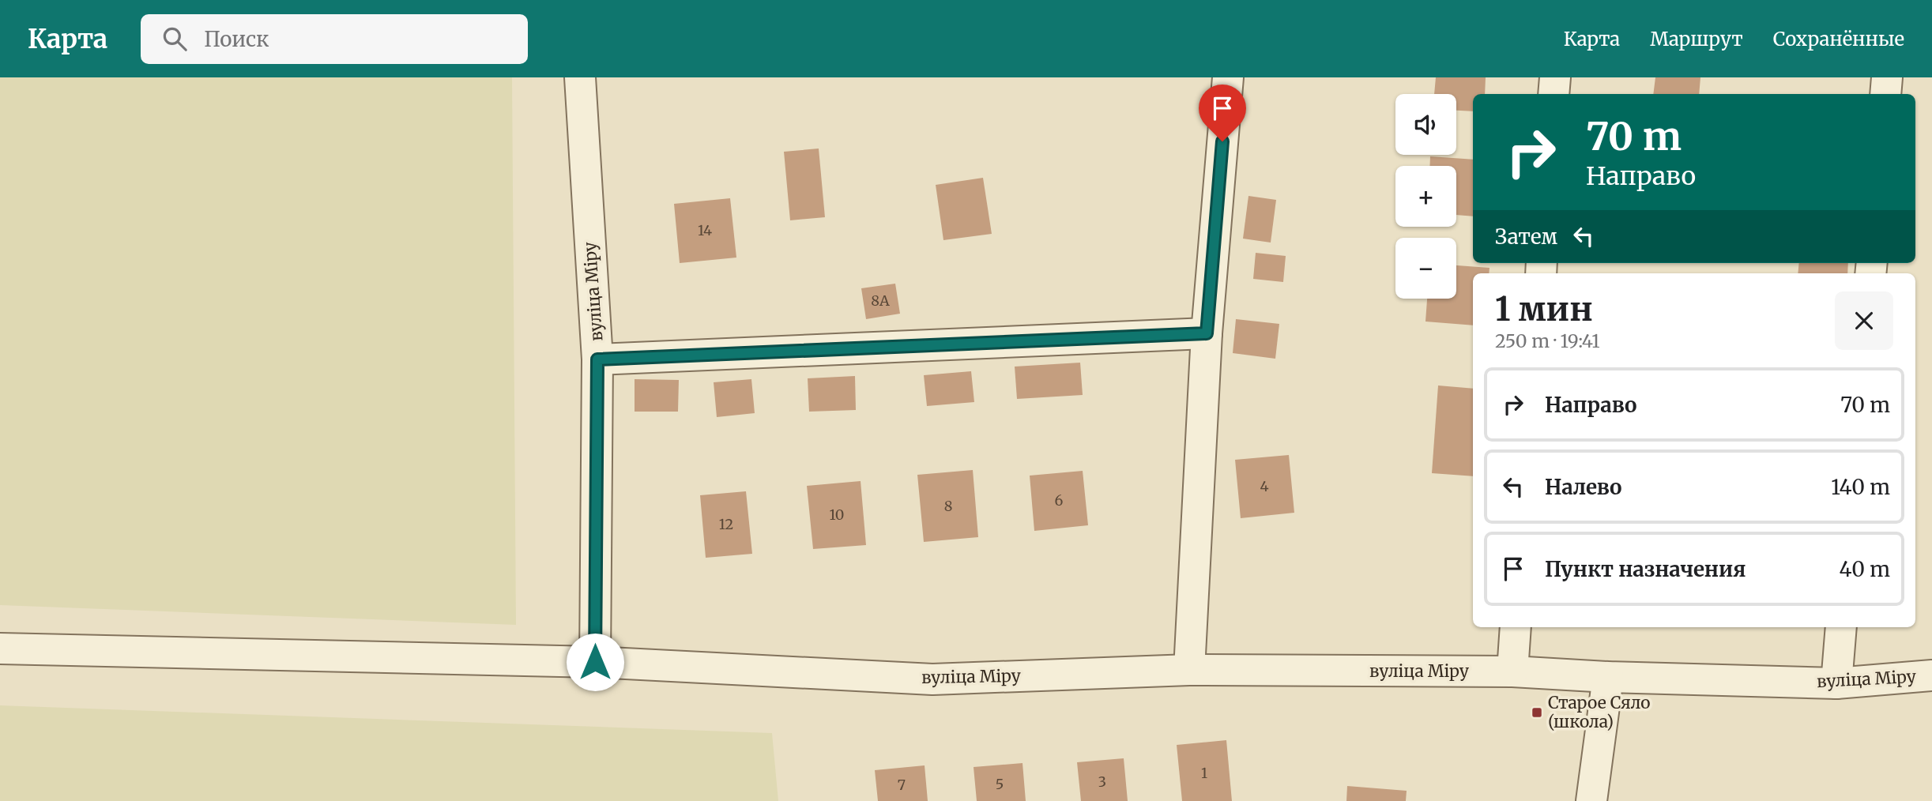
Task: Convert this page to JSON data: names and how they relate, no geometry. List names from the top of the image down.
{
  "streets": {
    "street": ["вуліца Міру"]
  },
  "places": {
    "transit": ["Старое Сяло (школа)"]
  },
  "house_numbers": [
    "14",
    "8А",
    "4",
    "6",
    "8",
    "10",
    "12",
    "1",
    "3",
    "5",
    "7"
  ],
  "page": {
    "header": "Карта",
    "search": "Поиск",
    "nav": ["Карта", "Маршрут", "Сохранённые"],
    "map_buttons": ["+", "−"],
    "turn": ["70 m", "Направо"],
    "then": "Затем",
    "heading": ["1 мин", "250 m · 19:41"],
    "list": [
      {
        "name": "Направо",
        "value": "70 m"
      },
      {
        "name": "Налево",
        "value": "140 m"
      },
      {
        "name": "Пункт назначения",
        "value": "40 m"
      }
    ]
  }
}
